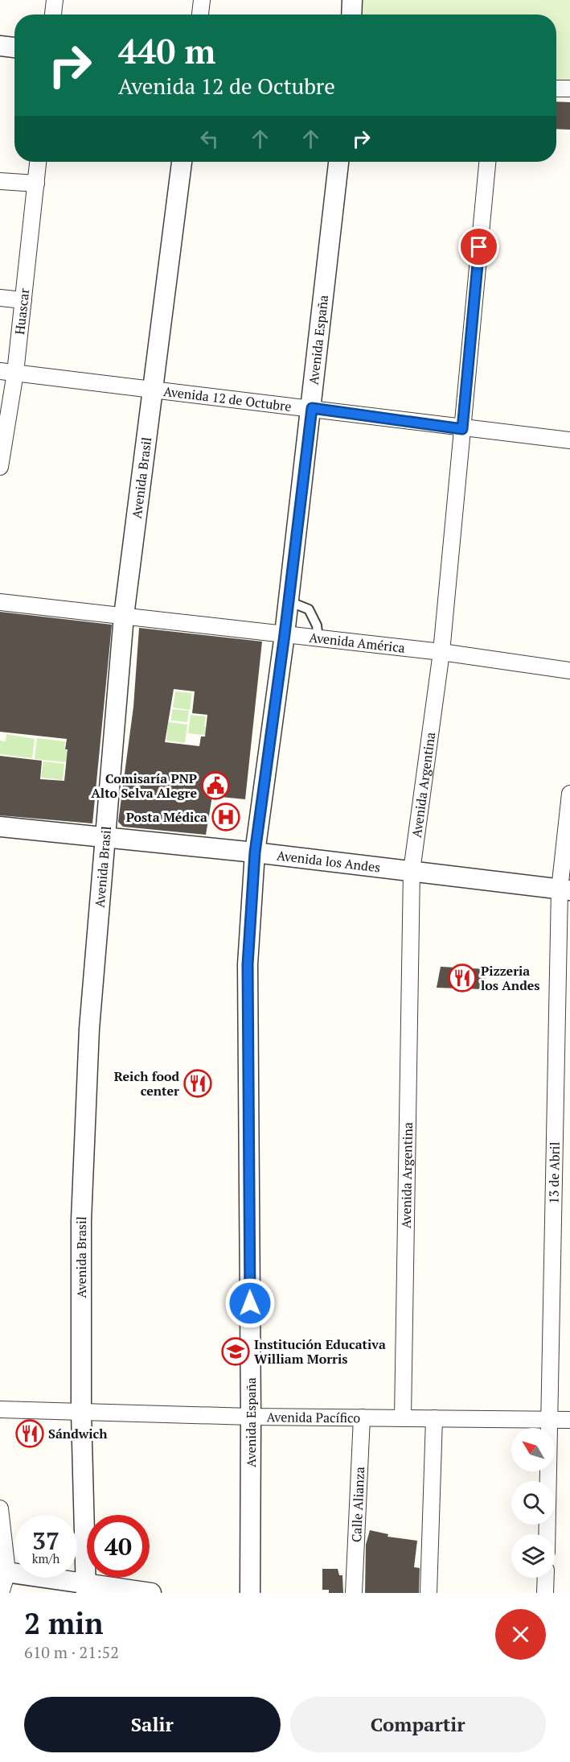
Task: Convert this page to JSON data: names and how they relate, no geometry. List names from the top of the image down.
{
  "streets": {
    "street": [
      "Huascar",
      "Avenida España",
      "Avenida 12 de Octubre",
      "Avenida Brasil",
      "Avenida América",
      "Avenida Argentina",
      "Avenida los Andes",
      "13 de Abril",
      "Avenida Pacífico",
      "Calle Alianza"
    ]
  },
  "crossings": [
    ["Huascar", "Avenida 12 de Octubre"],
    ["Avenida España", "Avenida 12 de Octubre"],
    ["Avenida España", "Avenida América"],
    ["Avenida España", "Avenida los Andes"],
    ["Avenida España", "Avenida Pacífico"],
    ["Avenida 12 de Octubre", "Avenida Brasil"],
    ["Avenida 12 de Octubre", "Avenida Argentina"],
    ["Avenida Brasil", "Avenida América"],
    ["Avenida Brasil", "Avenida los Andes"],
    ["Avenida Brasil", "Avenida Pacífico"],
    ["Avenida América", "Avenida Argentina"],
    ["Avenida Argentina", "Avenida los Andes"],
    ["Avenida Argentina", "Avenida Pacífico"],
    ["Avenida los Andes", "13 de Abril"],
    ["13 de Abril", "Avenida Pacífico"],
    ["Avenida Pacífico", "Calle Alianza"]
  ],
  "places": {
    "public building": ["Comisaría PNP Alto Selva Alegre"],
    "hospital": ["Posta Médica"],
    "restaurant": ["Pizzeria los Andes", "Reich food center", "Sándwich"],
    "school or university": ["Institución Educativa William Morris"]
  },
  "north": "top left",
  "page": {
    "turn": ["440 m", "Avenida 12 de Octubre"],
    "speed": "37 km/h",
    "limit": "40",
    "heading": ["2 min", "610 m · 21:52"],
    "buttons": ["Salir", "Compartir"]
  }
}
